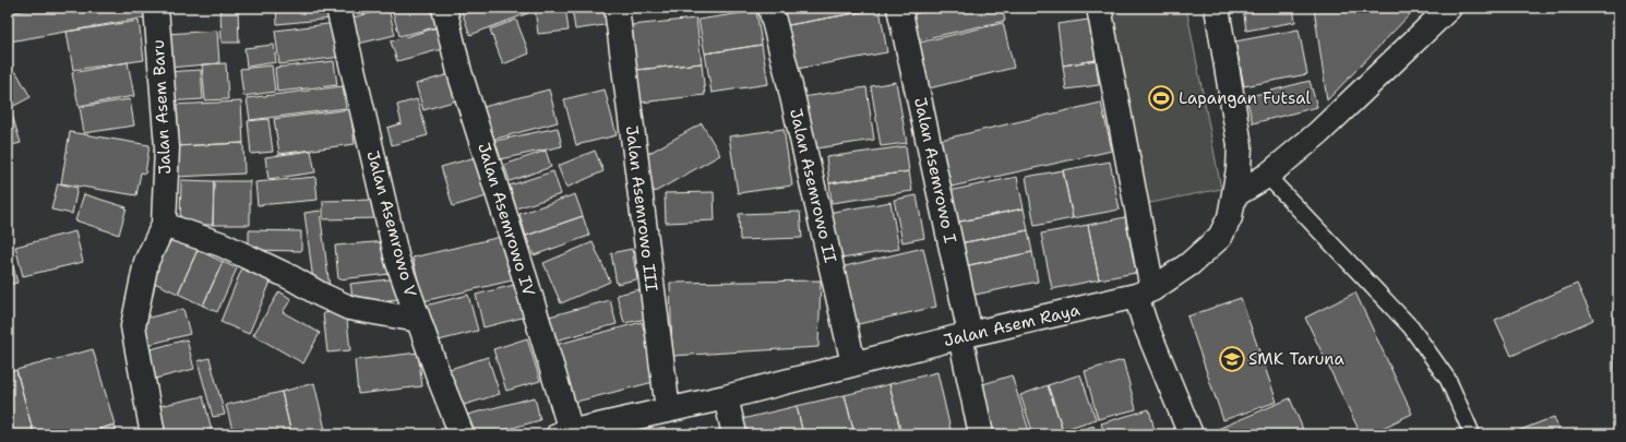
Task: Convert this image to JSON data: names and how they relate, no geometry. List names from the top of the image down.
{
  "streets": {
    "street": [
      "Jalan Asem Baru",
      "Jalan Asemrowo I",
      "Jalan Asemrowo II",
      "Jalan Asemrowo III",
      "Jalan Asemrowo IV",
      "Jalan Asemrowo V",
      "Jalan Asem Raya"
    ]
  },
  "crossings": [
    ["Jalan Asemrowo I", "Jalan Asem Raya"],
    ["Jalan Asemrowo II", "Jalan Asem Raya"],
    ["Jalan Asemrowo III", "Jalan Asem Raya"],
    ["Jalan Asemrowo IV", "Jalan Asem Raya"]
  ],
  "places": {
    "sports": ["Lapangan Futsal"],
    "school or university": ["SMK Taruna"]
  }
}
